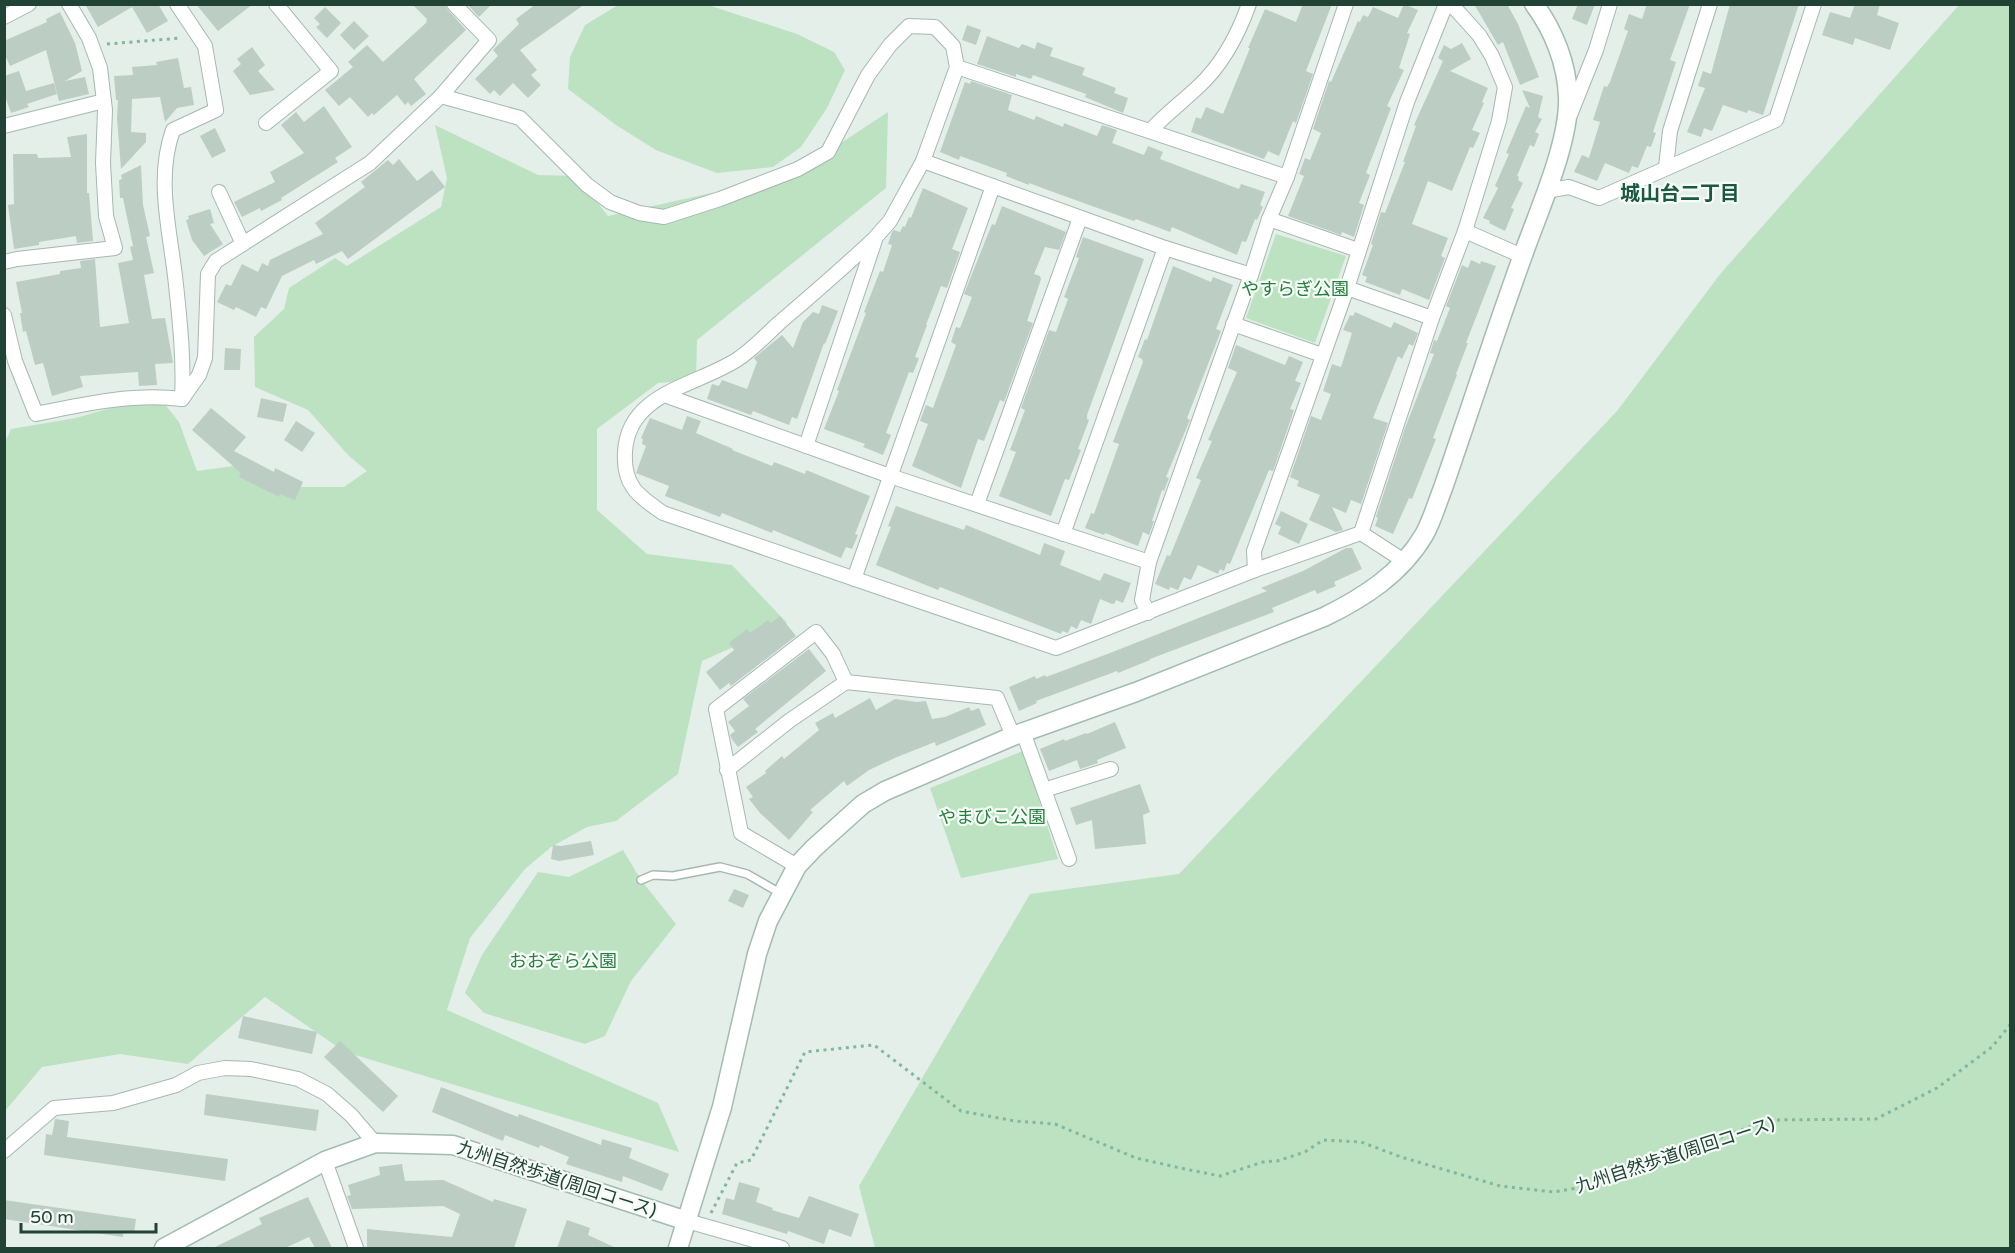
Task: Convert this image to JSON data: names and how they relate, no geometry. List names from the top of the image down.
{
  "streets": {
    "street": ["九州自然歩道(周回コース)"]
  },
  "districts": ["城山台二丁目"],
  "parks": ["やすらぎ公園", "やまびこ公園", "おおぞら公園"],
  "scale_bar": "50 m"
}
